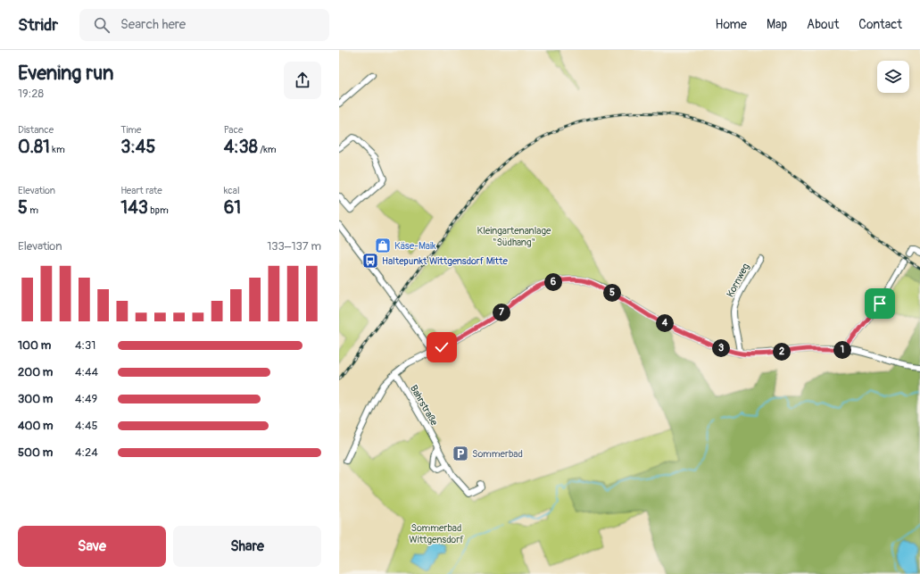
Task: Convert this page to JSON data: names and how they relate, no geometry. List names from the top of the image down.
{
  "streets": {
    "street": ["Kornweg", "Bahrstraße"]
  },
  "parks": ["Kleingartenanlage \"Südhang\"", "Sommerbad Wittgensdorf"],
  "places": {
    "shop": ["Käse-Maik"],
    "bus stop": ["Haltepunkt Wittgensdorf Mitte"],
    "parking": ["Sommerbad"]
  },
  "page": {
    "header": "Stridr",
    "search": "Search here",
    "nav": [
      "Home",
      "Map",
      "About",
      "Contact"
    ],
    "heading": ["Evening run", "19:28"],
    "stats": [
      ["Distance", "0.81 km"],
      ["Time", "3:45"],
      ["Pace", "4:38 /km"],
      ["Elevation", "5 m"],
      ["Heart rate", "143 bpm"],
      ["kcal", "61"]
    ],
    "chart": ["Elevation", "133–137 m"],
    "pins": [
      "6",
      "5",
      "7",
      "4",
      "3",
      "1",
      "2"
    ],
    "list": [
      {
        "name": "100 m",
        "note": "4:31"
      },
      {
        "name": "200 m",
        "note": "4:44"
      },
      {
        "name": "300 m",
        "note": "4:49"
      },
      {
        "name": "400 m",
        "note": "4:45"
      },
      {
        "name": "500 m",
        "note": "4:24"
      }
    ],
    "buttons": ["Save", "Share"]
  }
}
